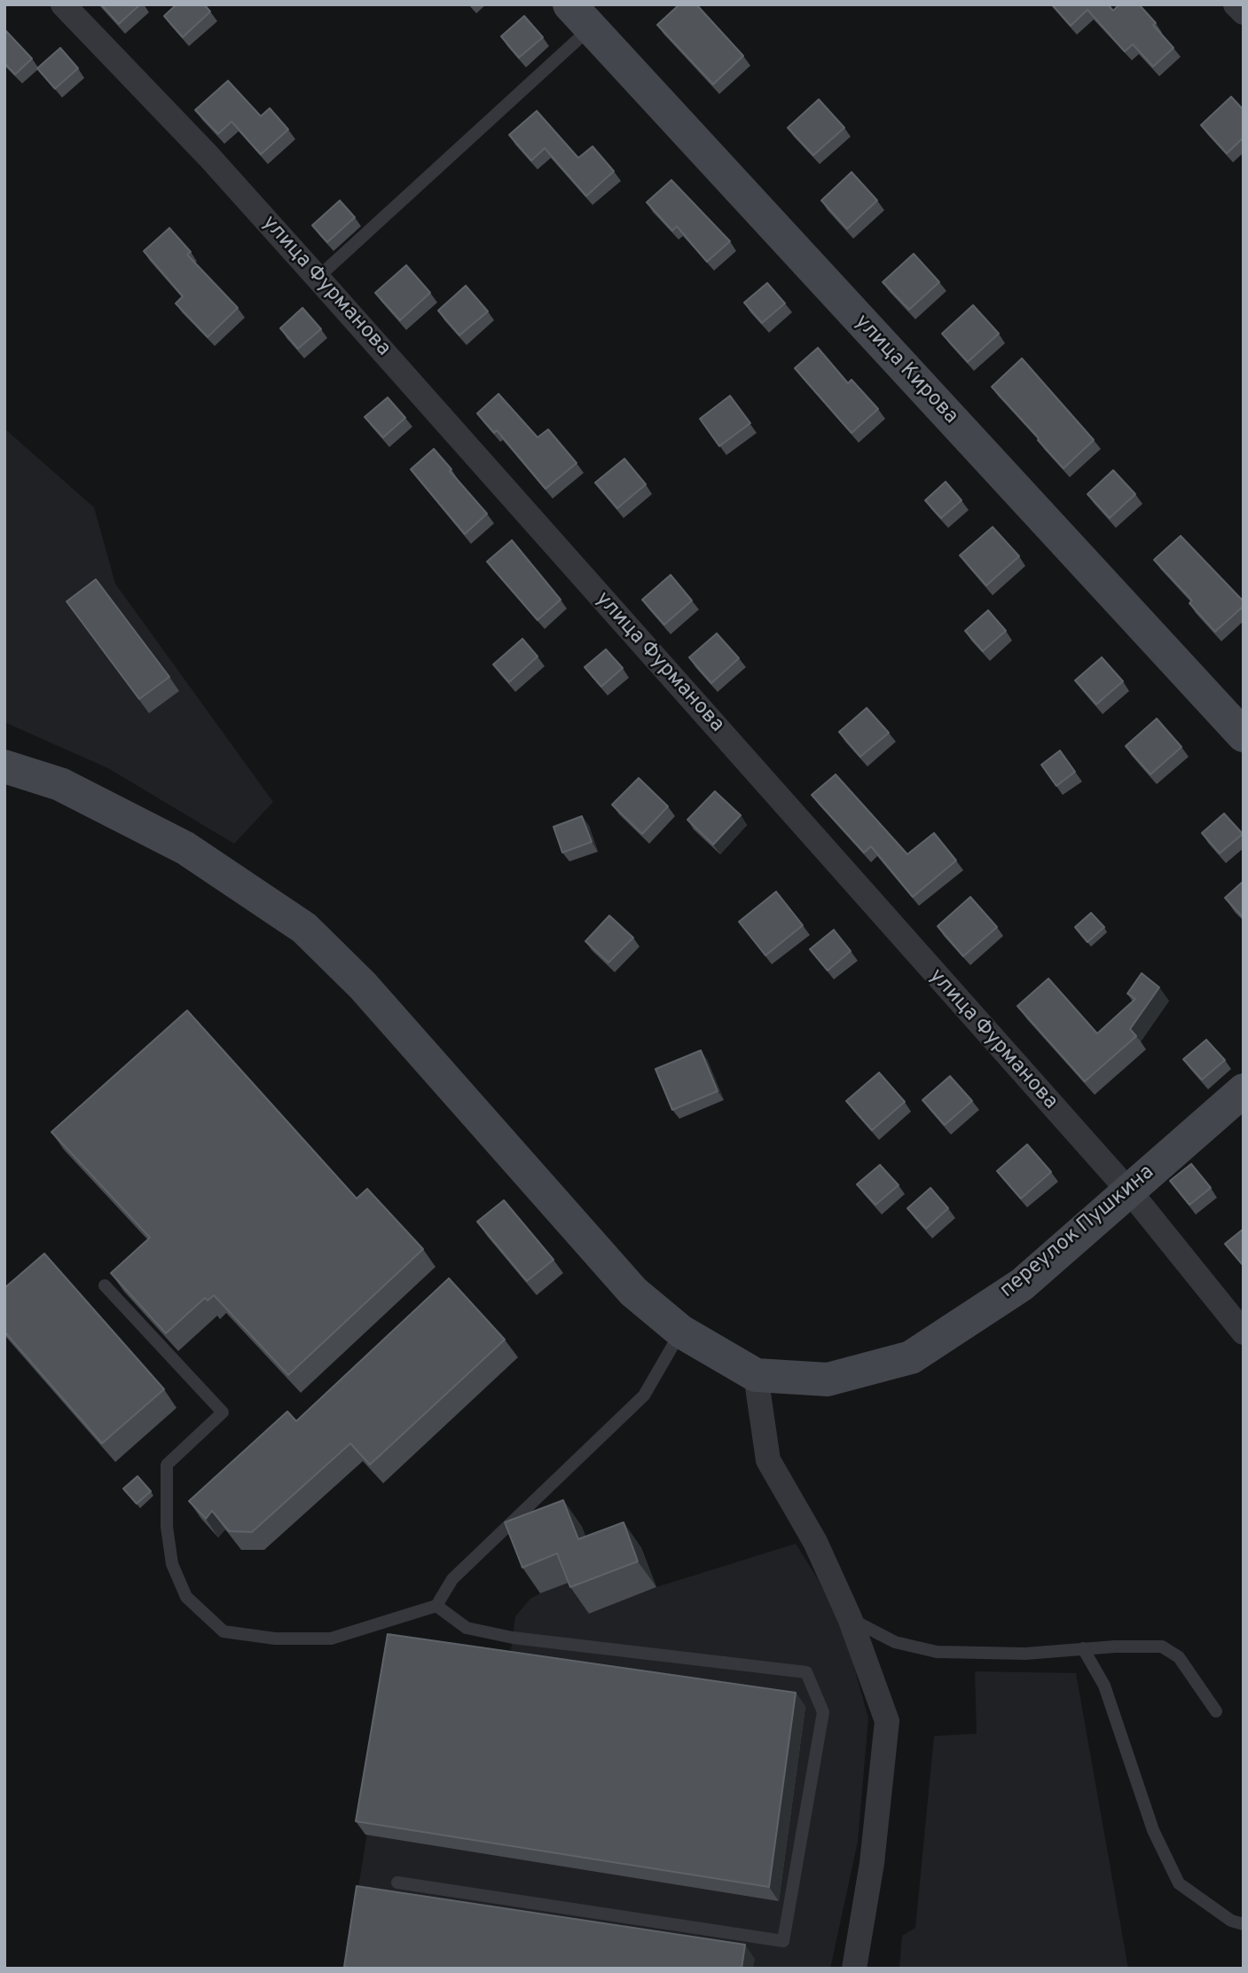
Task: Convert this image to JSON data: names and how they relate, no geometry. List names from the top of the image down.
{
  "streets": {
    "street": ["улица Фурманова", "улица Кирова", "переулок Пушкина"]
  },
  "crossings": [
    ["улица Фурманова", "переулок Пушкина"]
  ]
}
